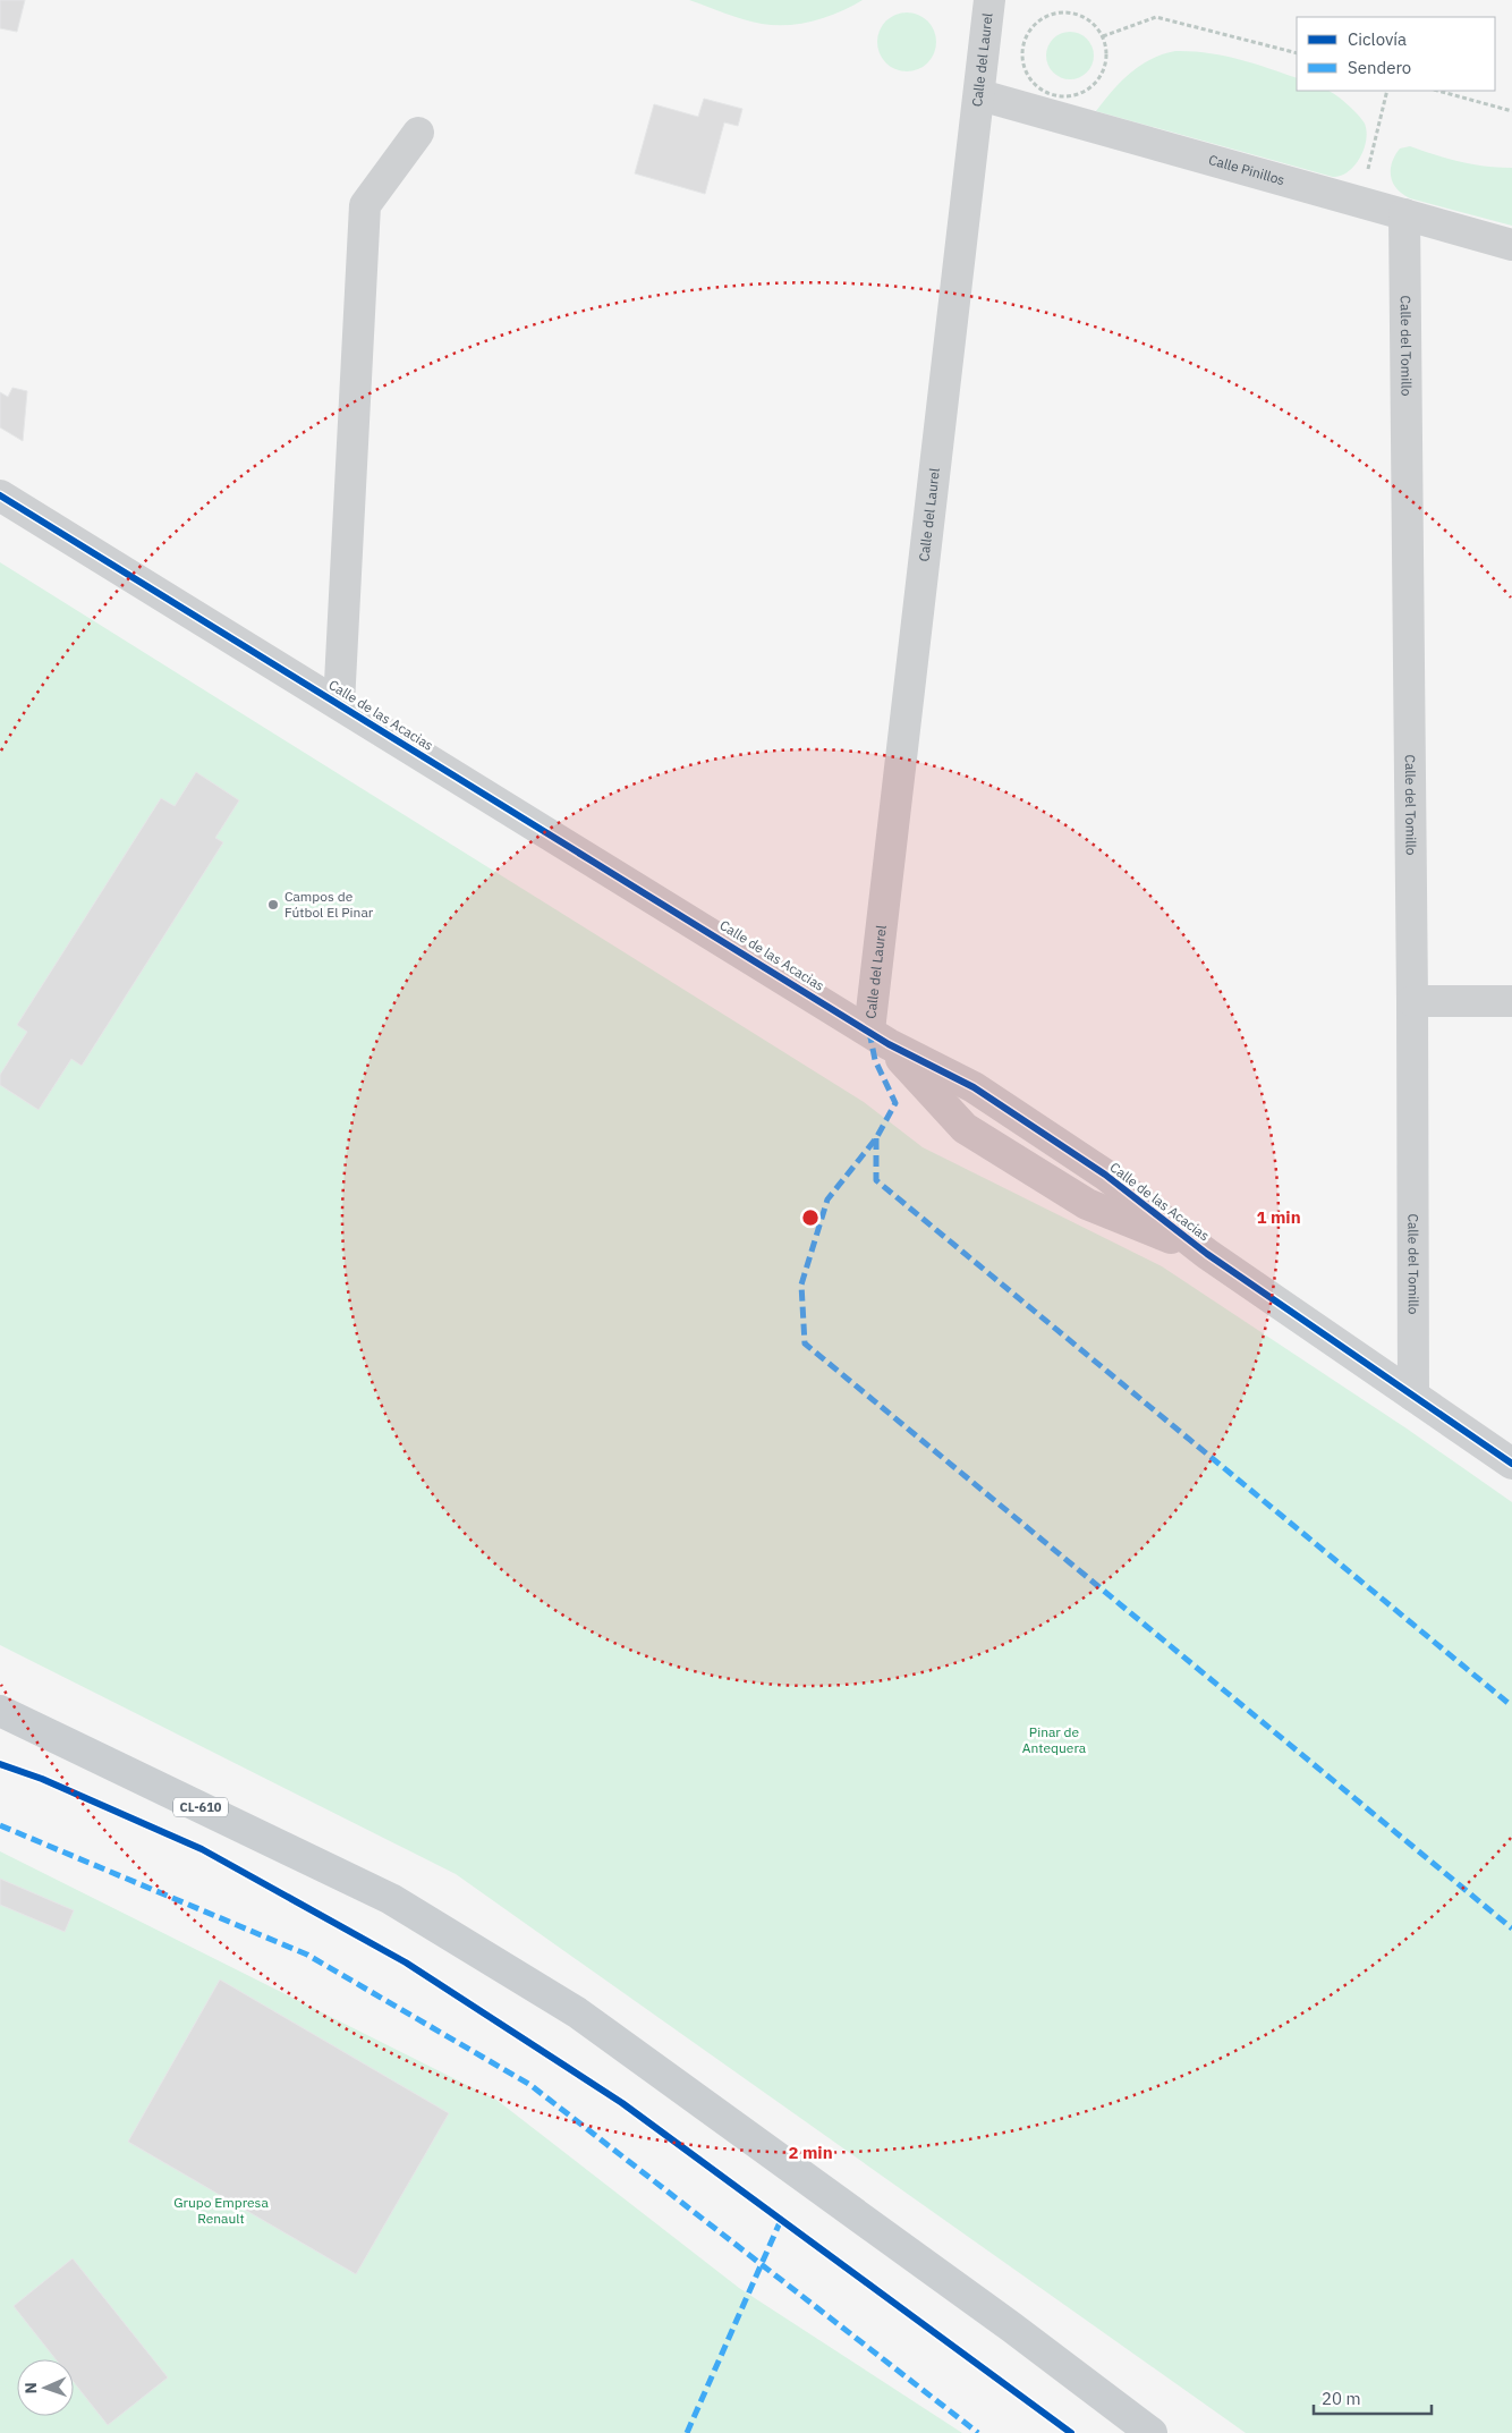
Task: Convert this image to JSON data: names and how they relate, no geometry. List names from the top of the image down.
{
  "streets": {
    "main road": ["CL-610"],
    "street": [
      "Calle del Laurel",
      "Calle Pinillos",
      "Calle del Tomillo",
      "Calle de las Acacias"
    ]
  },
  "crossings": [
    ["Calle del Laurel", "Calle Pinillos"],
    ["Calle del Laurel", "Calle de las Acacias"],
    ["Calle Pinillos", "Calle del Tomillo"],
    ["Calle del Tomillo", "Calle de las Acacias"]
  ],
  "parks": ["Pinar de Antequera", "Grupo Empresa Renault"],
  "places": ["Campos de Fútbol El Pinar"],
  "legend": ["Ciclovía", "Sendero"],
  "scale_bar": "20 m",
  "north": "left",
  "rings": ["1 min", "2 min"]
}
